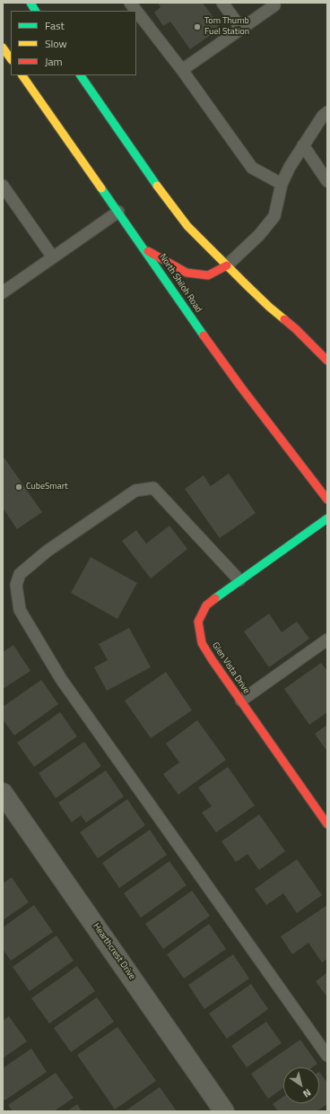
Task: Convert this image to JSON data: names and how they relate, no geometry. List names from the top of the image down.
{
  "streets": {
    "main road": ["North Shiloh Road", "Glen Vista Drive"],
    "street": ["Hearthcrest Drive"]
  },
  "places": ["Tom Thumb Fuel Station", "CubeSmart"],
  "legend": ["Fast", "Slow", "Jam"],
  "north": "bottom right"
}
